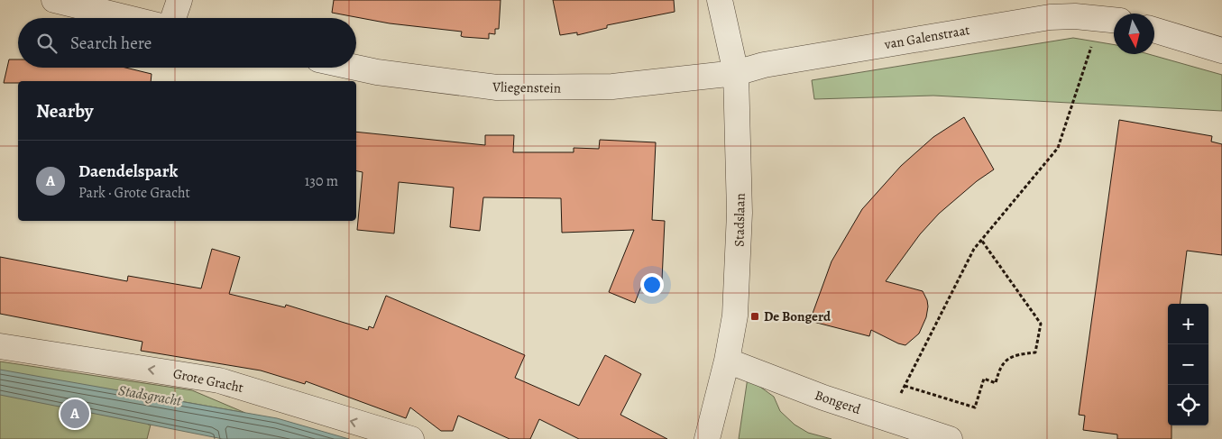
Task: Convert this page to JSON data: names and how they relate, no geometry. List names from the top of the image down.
{
  "streets": {
    "street": [
      "van Galenstraat",
      "Vliegenstein",
      "Stadslaan",
      "Grote Gracht",
      "Bongerd"
    ]
  },
  "crossings": [
    ["van Galenstraat", "Vliegenstein"],
    ["van Galenstraat", "Stadslaan"],
    ["Vliegenstein", "Stadslaan"],
    ["Stadslaan", "Bongerd"]
  ],
  "one_way": ["Grote Gracht"],
  "water": ["Stadsgracht"],
  "places": {
    "transit": ["De Bongerd"]
  },
  "north": "bottom",
  "page": {
    "search": "Search here",
    "heading": "Nearby",
    "list": [
      {
        "mark": "A",
        "name": "Daendelspark",
        "note": "Park · Grote Gracht",
        "value": "130 m"
      }
    ],
    "map_buttons": ["+", "−"],
    "pins": "A"
  }
}
